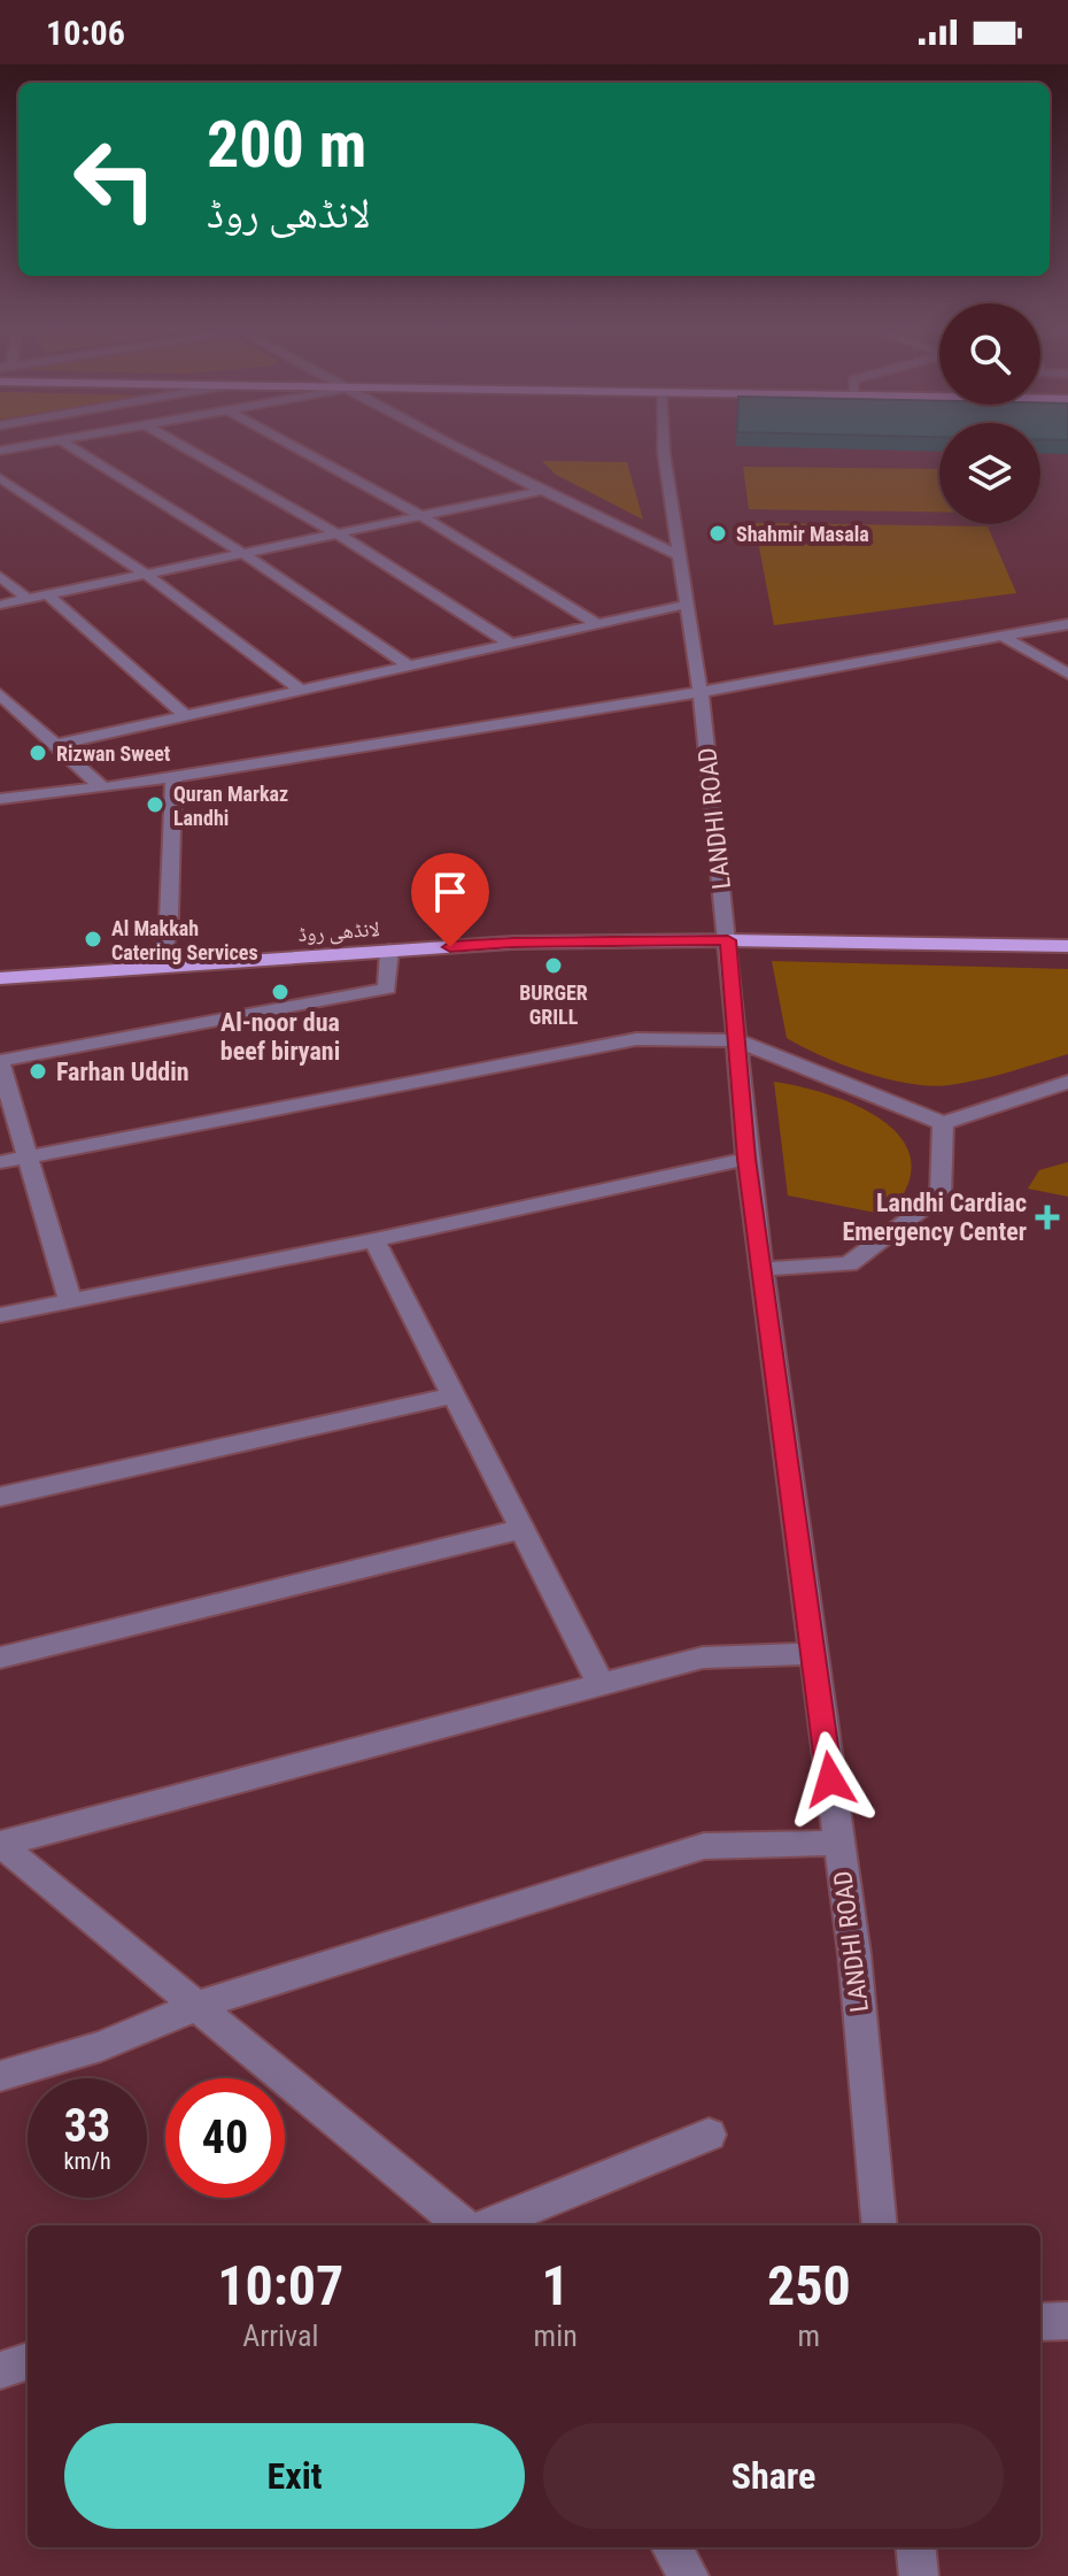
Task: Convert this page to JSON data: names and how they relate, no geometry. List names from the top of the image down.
{
  "streets": {
    "main road": ["لانڈھی روڈ"],
    "street": ["LANDHI ROAD"]
  },
  "crossings": [
    ["LANDHI ROAD", "لانڈھی روڈ"]
  ],
  "places": {
    "other": [
      "Shahmir Masala",
      "Rizwan Sweet",
      "Quran Markaz Landhi",
      "Al Makkah Catering Services",
      "BURGER GRILL",
      "Al-noor dua beef biryani",
      "Farhan Uddin"
    ],
    "health": ["Landhi Cardiac Emergency Center"]
  },
  "page": {
    "status": "10:06",
    "turn": ["200 m", "لانڈھی روڈ"],
    "speed": "33 km/h",
    "limit": "40",
    "eta": [
      "10:07",
      "Arrival",
      "1",
      "min",
      "250",
      "m"
    ],
    "buttons": ["Exit", "Share"]
  }
}
